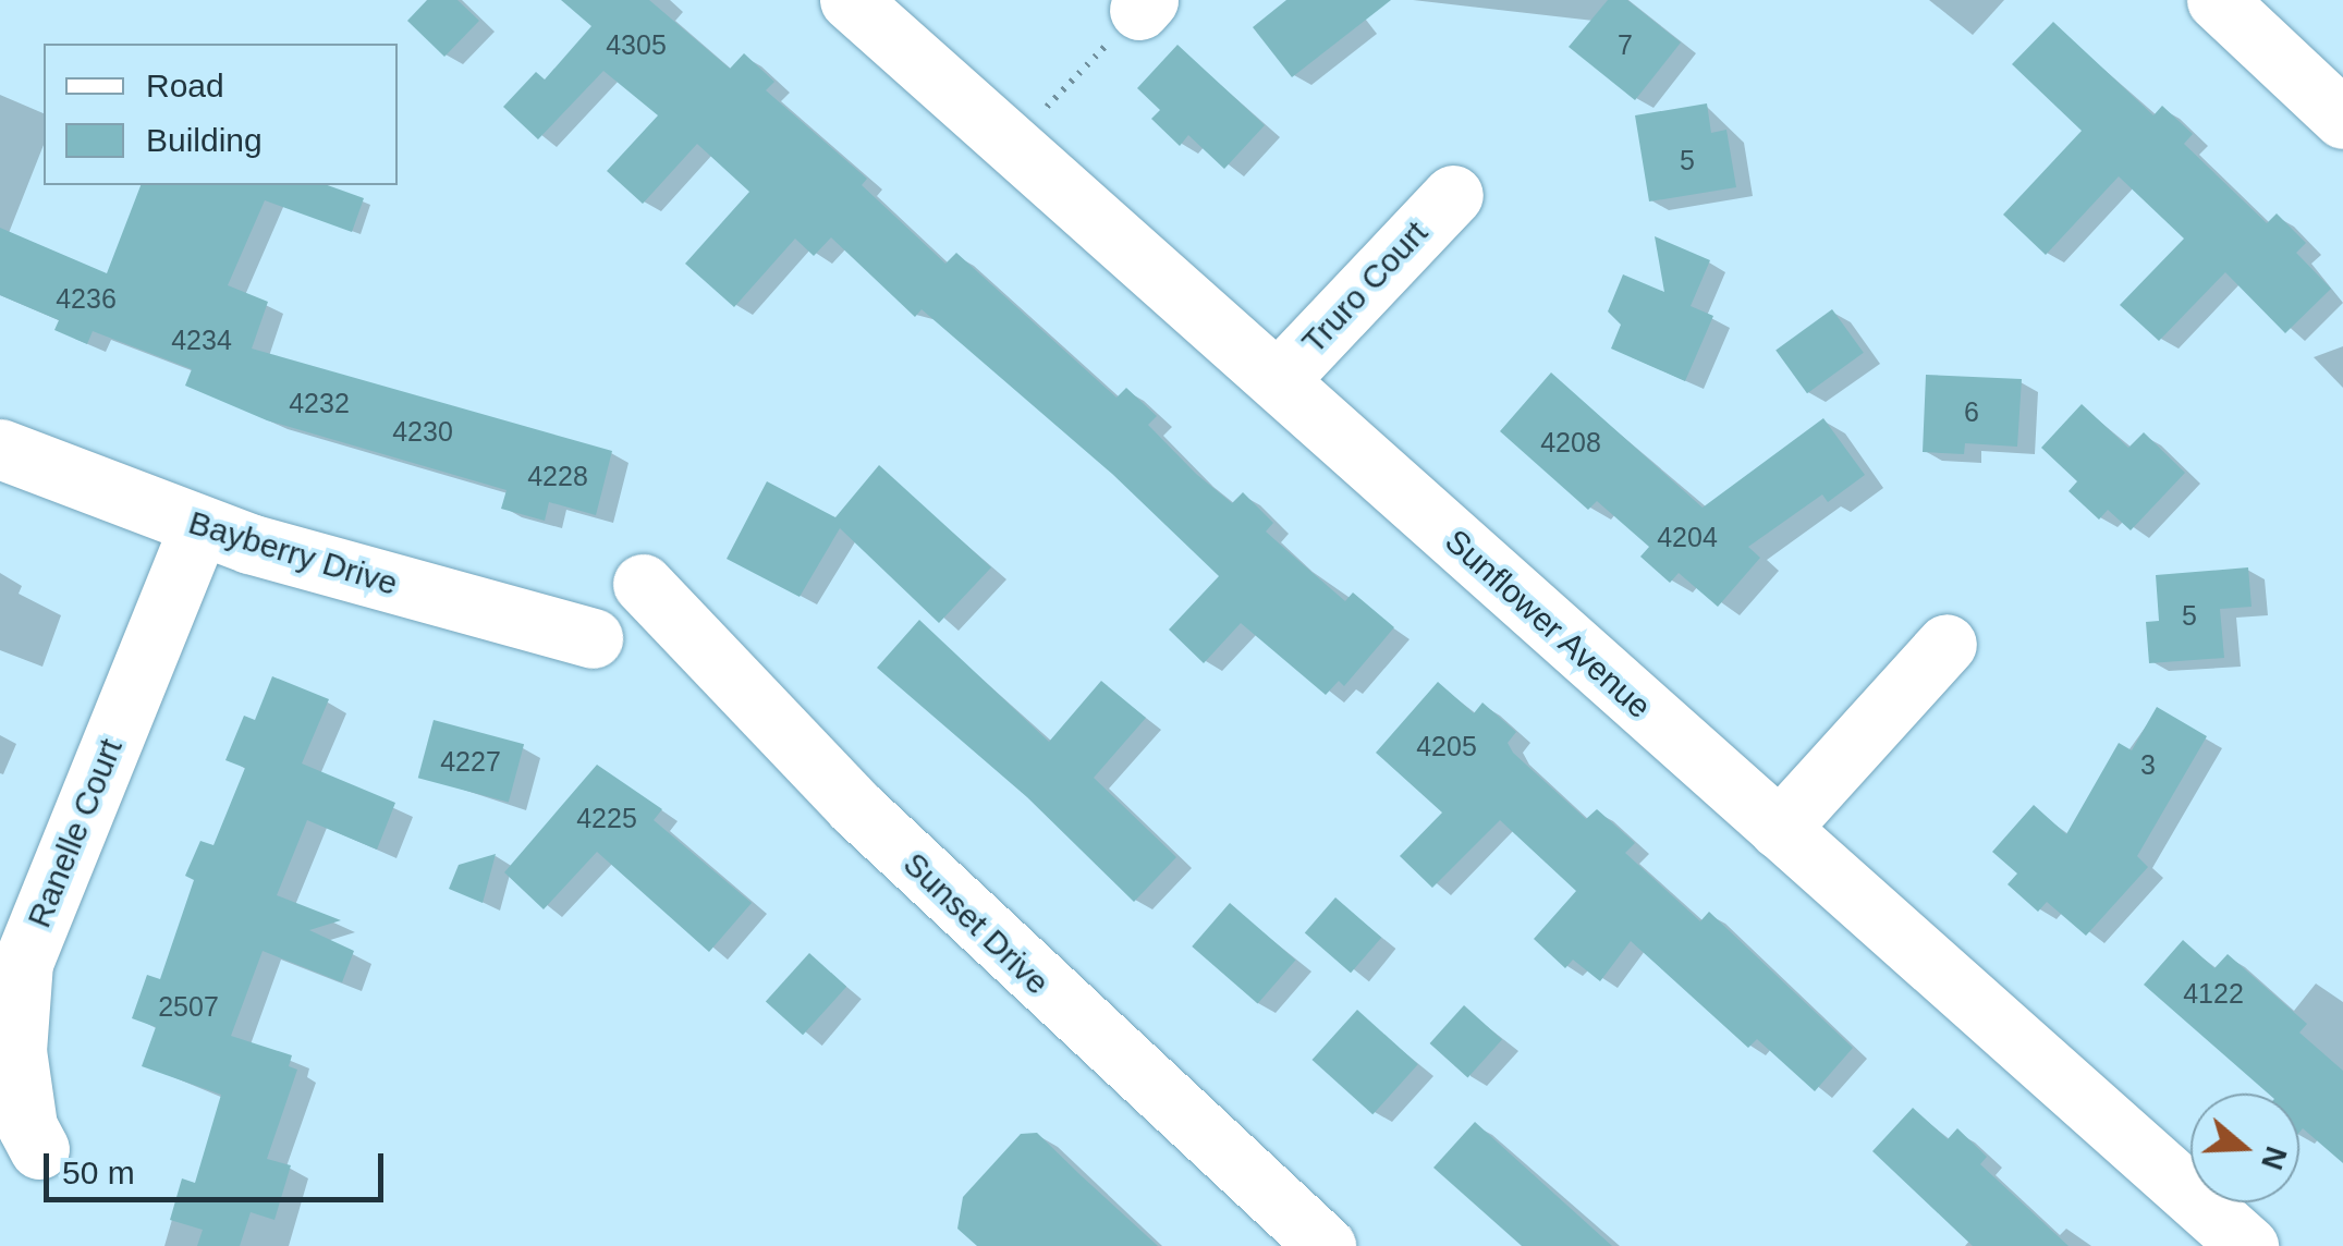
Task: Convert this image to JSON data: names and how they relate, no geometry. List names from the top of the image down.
{
  "streets": {
    "street": [
      "Truro Court",
      "Bayberry Drive",
      "Sunflower Avenue",
      "Ranelle Court",
      "Sunset Drive"
    ]
  },
  "crossings": [
    ["Truro Court", "Sunflower Avenue"],
    ["Bayberry Drive", "Ranelle Court"]
  ],
  "house_numbers": [
    "4305",
    "7",
    "5",
    "4236",
    "4234",
    "4232",
    "6",
    "4230",
    "4208",
    "4228",
    "4204",
    "5",
    "4205",
    "4227",
    "3",
    "4225",
    "4122",
    "2507"
  ],
  "legend": ["Road", "Building"],
  "scale_bar": "50 m",
  "north": "right"
}
